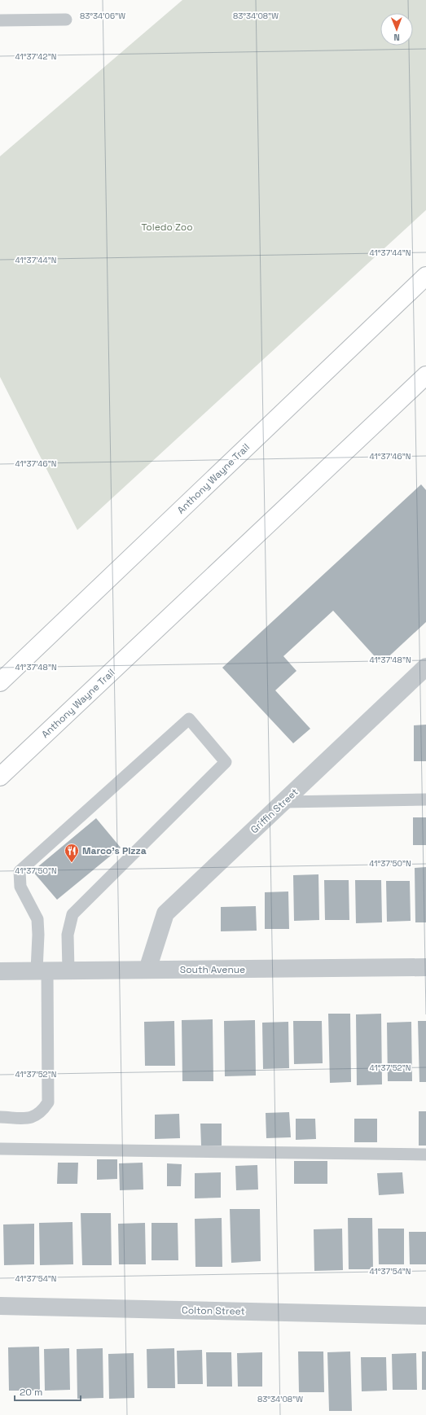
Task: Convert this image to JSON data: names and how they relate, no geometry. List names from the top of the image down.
{
  "streets": {
    "highway": ["Anthony Wayne Trail"],
    "street": ["Griffin Street", "South Avenue", "Colton Street"]
  },
  "crossings": [
    ["Griffin Street", "South Avenue"]
  ],
  "parks": ["Toledo Zoo"],
  "places": {
    "restaurant": ["Marco's Pizza"]
  },
  "scale_bar": "20 m",
  "north": "bottom",
  "coordinates": [
    "83°34'06\"W",
    "83°34'08\"W",
    "41°37'42\"N",
    "41°37'44\"N",
    "41°37'46\"N",
    "41°37'48\"N",
    "41°37'50\"N",
    "41°37'52\"N",
    "41°37'54\"N"
  ]
}
